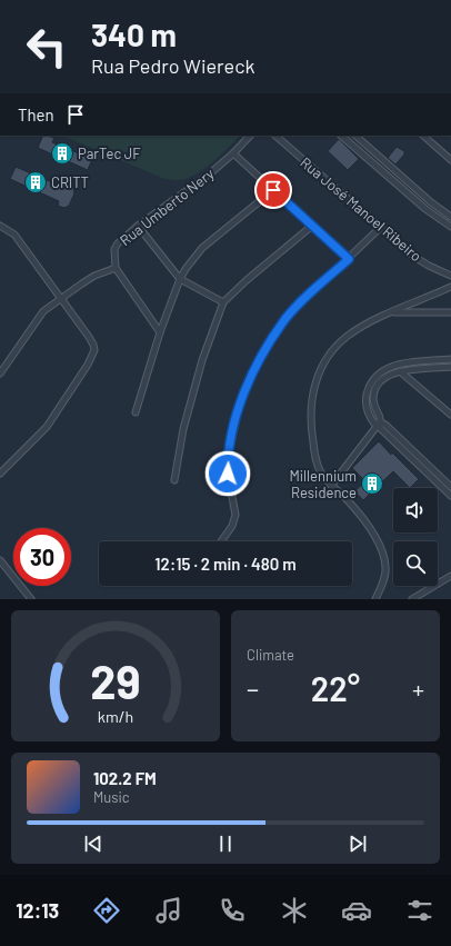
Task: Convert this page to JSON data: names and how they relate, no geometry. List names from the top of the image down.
{
  "streets": {
    "street": ["Rua Umberto Nery", "Rua José Manoel Ribeiro"]
  },
  "places": {
    "building": ["ParTec JF", "CRITT", "Millennium Residence"]
  },
  "page": {
    "turn": ["340 m", "Rua Pedro Wiereck"],
    "then": "Then",
    "limit": "30",
    "trip": "12:15 · 2 min · 480 m",
    "tile": "Climate",
    "heat": ["−", "22°", "+"],
    "song": ["102.2 FM", "Music"],
    "tabs": "12:13",
    "gauge": ["29", "km/h"]
  }
}
